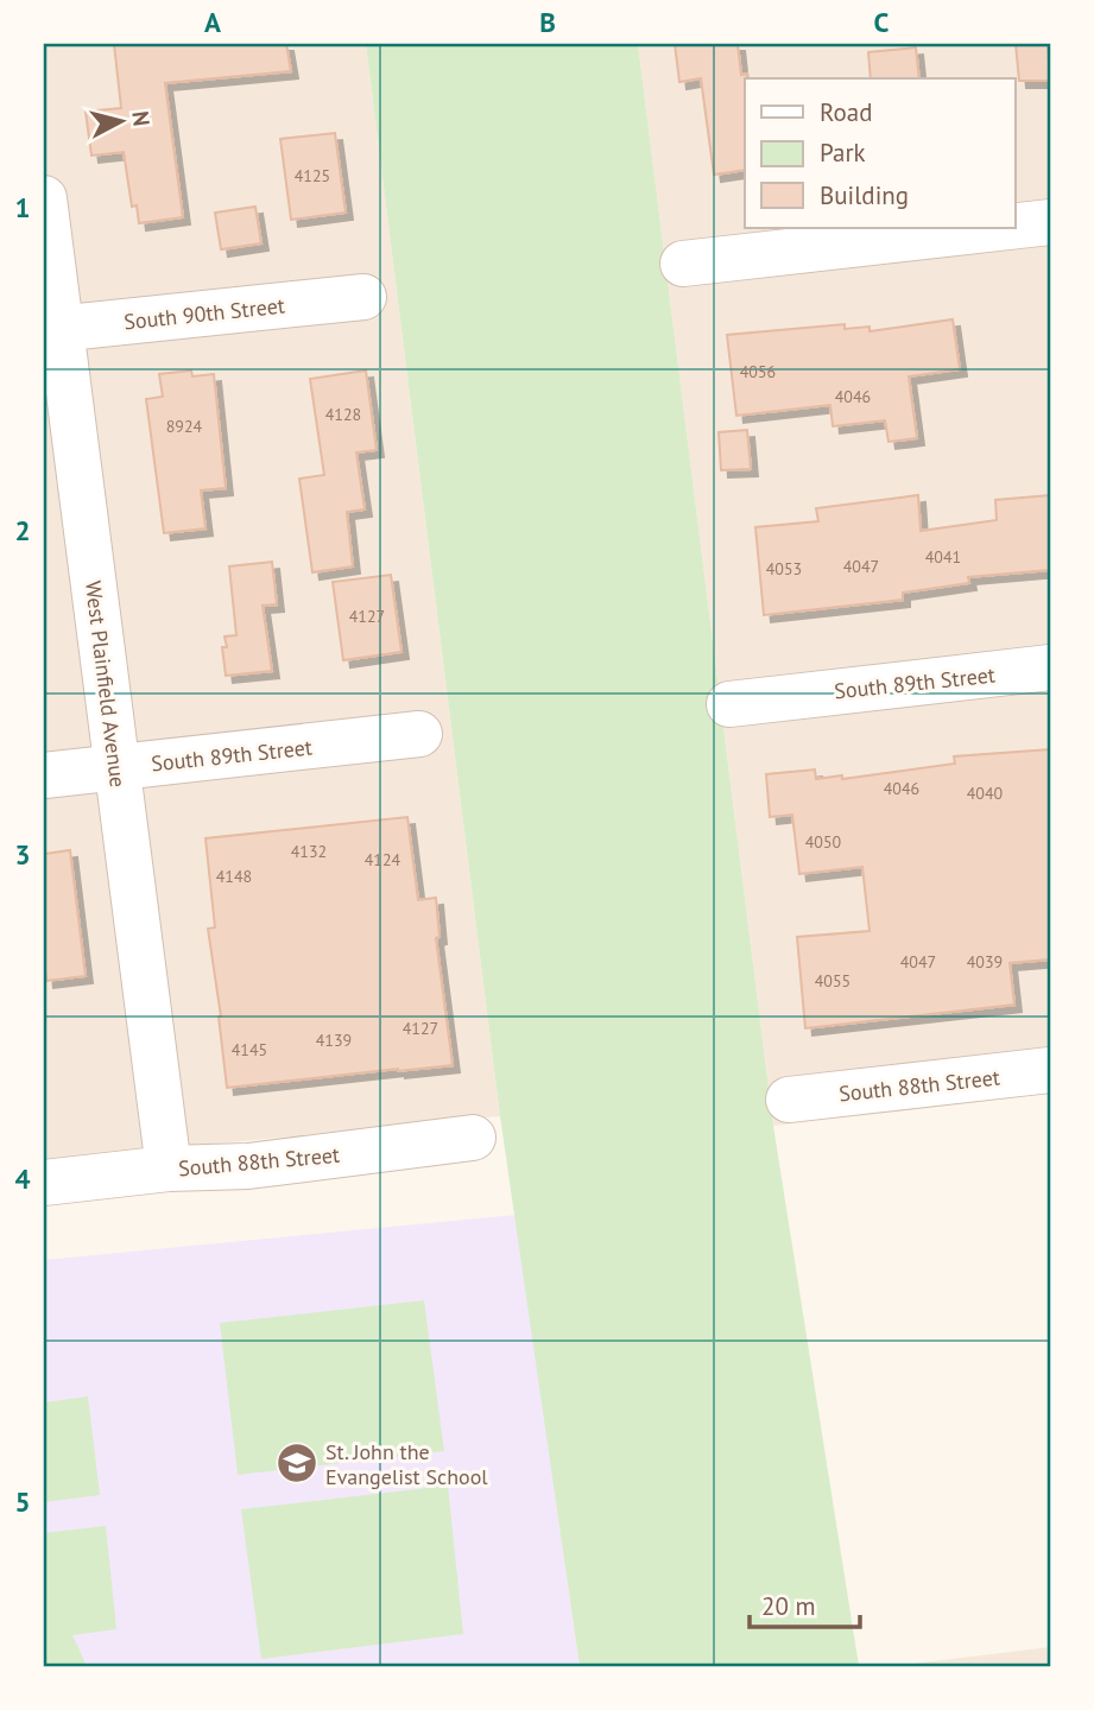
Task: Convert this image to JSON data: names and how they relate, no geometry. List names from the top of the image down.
{
  "streets": {
    "street": [
      "South 90th Street",
      "South 89th Street",
      "West Plainfield Avenue",
      "South 88th Street"
    ]
  },
  "crossings": [
    ["South 90th Street", "West Plainfield Avenue"],
    ["South 89th Street", "West Plainfield Avenue"],
    ["West Plainfield Avenue", "South 88th Street"]
  ],
  "places": {
    "school or university": ["St. John the Evangelist School"]
  },
  "house_numbers": [
    "4125",
    "4056",
    "4046",
    "4128",
    "8924",
    "4041",
    "4047",
    "4053",
    "4127",
    "4046",
    "4040",
    "4050",
    "4132",
    "4124",
    "4148",
    "4047",
    "4039",
    "4055",
    "4127",
    "4139",
    "4145"
  ],
  "legend": ["Road", "Park", "Building"],
  "scale_bar": "20 m",
  "north": "right",
  "grid": {
    "columns": ["A", "B", "C"],
    "rows": [
      "1",
      "2",
      "3",
      "4",
      "5"
    ]
  }
}
